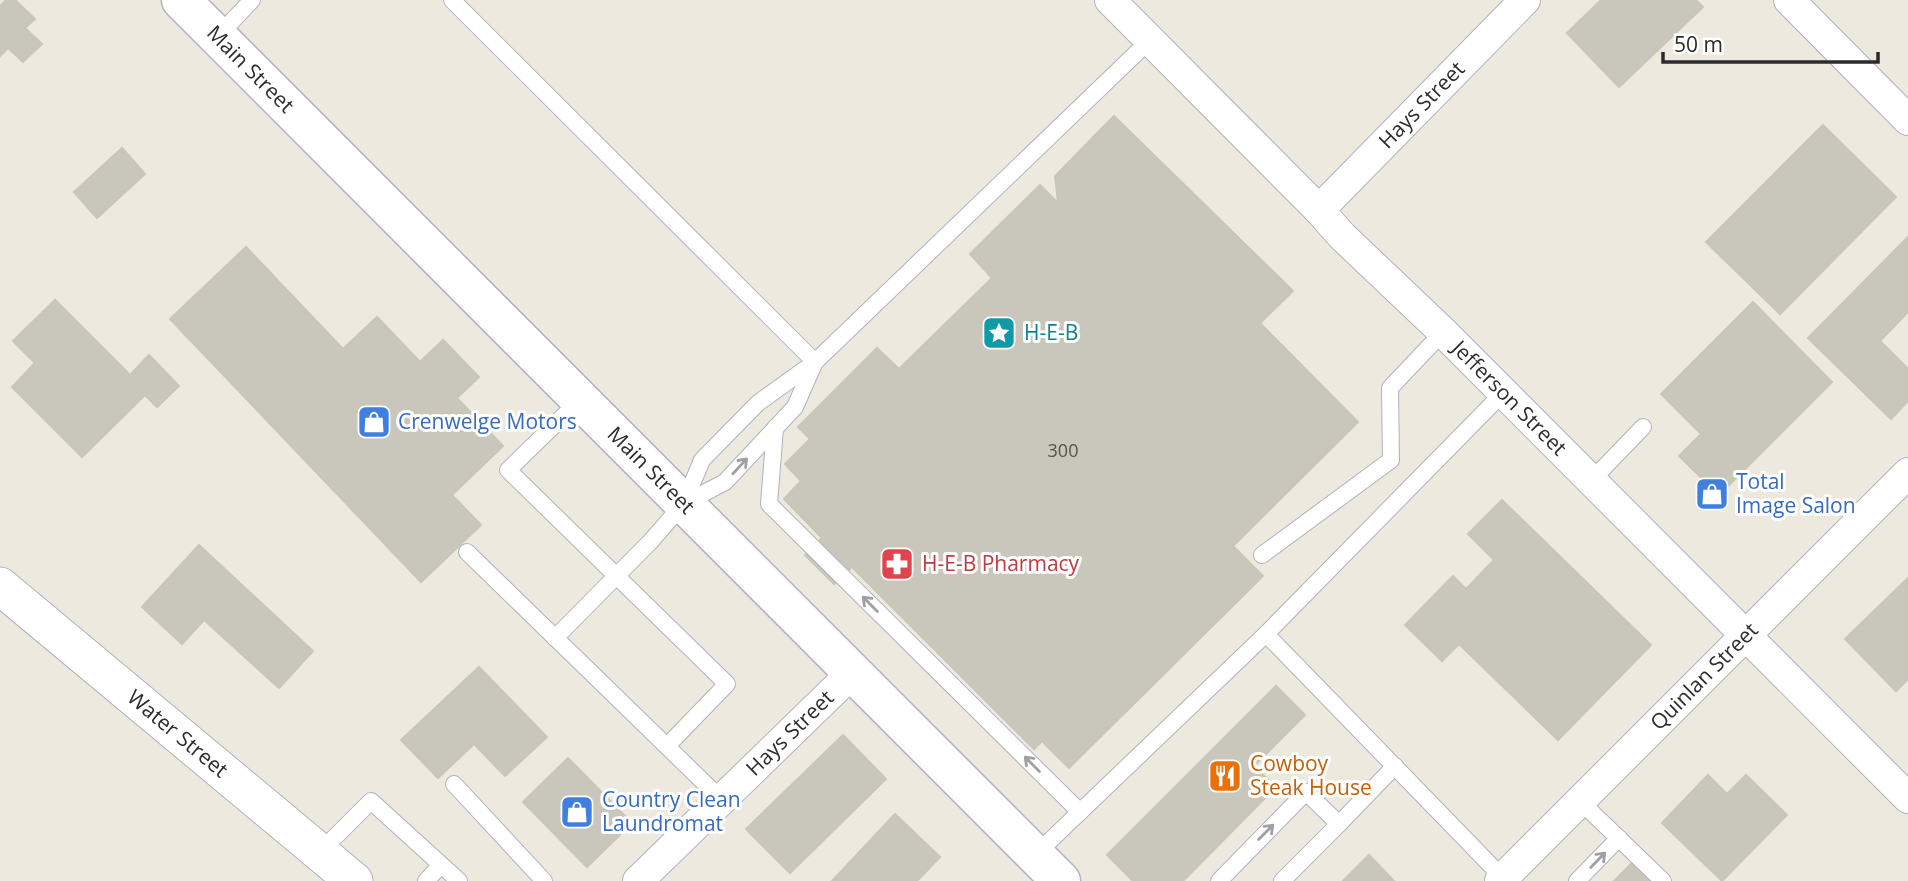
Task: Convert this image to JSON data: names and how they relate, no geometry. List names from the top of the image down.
{
  "streets": {
    "main road": ["Main Street"],
    "street": [
      "Hays Street",
      "Jefferson Street",
      "Quinlan Street",
      "Water Street"
    ]
  },
  "crossings": [
    ["Main Street", "Hays Street"],
    ["Hays Street", "Jefferson Street"],
    ["Jefferson Street", "Quinlan Street"]
  ],
  "places": {
    "place": ["H-E-B"],
    "shop": ["Crenwelge Motors", "Total Image Salon", "Country Clean Laundromat"],
    "pharmacy": ["H-E-B Pharmacy"],
    "restaurant": ["Cowboy Steak House"]
  },
  "house_numbers": ["300"],
  "scale_bar": "50 m"
}
